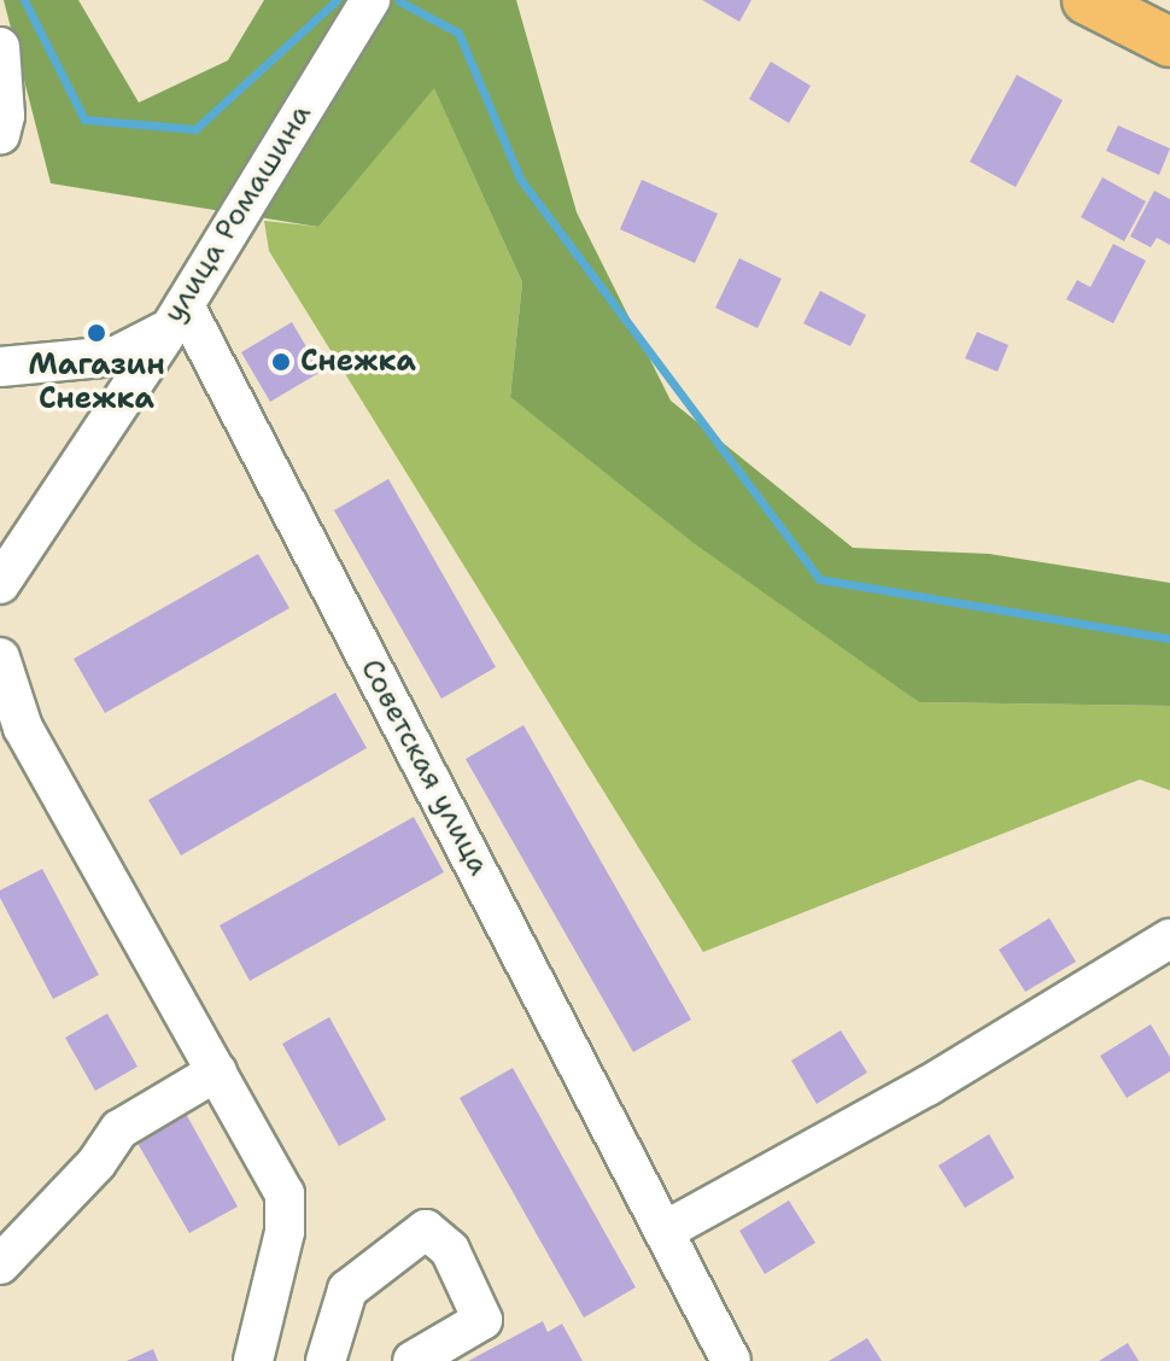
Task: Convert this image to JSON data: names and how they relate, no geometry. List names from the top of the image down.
{
  "streets": {
    "street": ["улица Ромашина", "Советская улица"]
  },
  "crossings": [
    ["улица Ромашина", "Советская улица"]
  ],
  "places": ["Магазин Снежка", "Снежка"]
}
